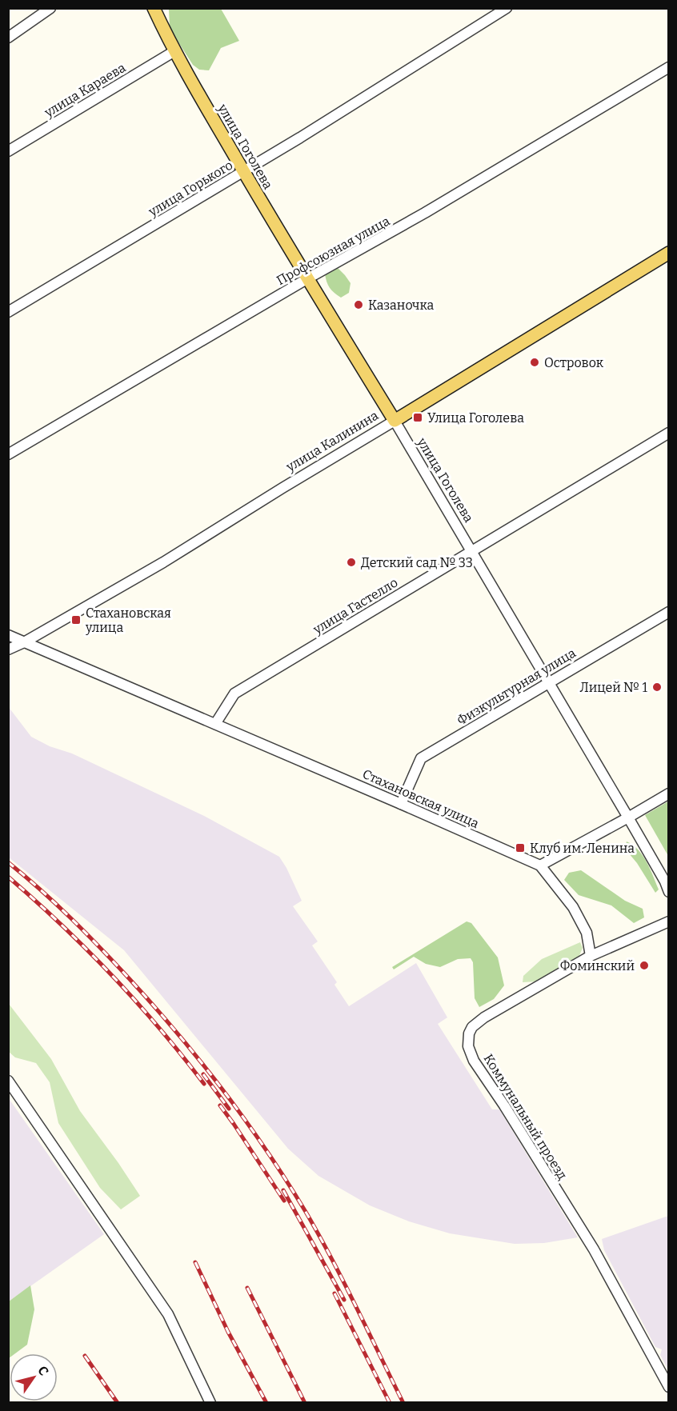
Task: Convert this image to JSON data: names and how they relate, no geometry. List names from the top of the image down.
{
  "streets": {
    "main road": ["улица Гоголева", "улица Калинина"],
    "street": [
      "улица Караева",
      "улица Горького",
      "Профсоюзная улица",
      "улица Гастелло",
      "Физкультурная улица",
      "Стахановская улица",
      "Коммунальный проезд"
    ]
  },
  "crossings": [
    ["улица Караева", "улица Гоголева"],
    ["улица Гоголева", "улица Горького"],
    ["улица Гоголева", "Профсоюзная улица"],
    ["улица Гоголева", "улица Калинина"],
    ["улица Гоголева", "улица Гастелло"],
    ["улица Гоголева", "Физкультурная улица"],
    ["улица Калинина", "Стахановская улица"],
    ["улица Гастелло", "Стахановская улица"],
    ["Физкультурная улица", "Стахановская улица"],
    ["Стахановская улица", "Коммунальный проезд"]
  ],
  "places": {
    "other": [
      "Казаночка",
      "Островок",
      "Детский сад № 33",
      "Лицей № 1",
      "Фоминский"
    ],
    "transit": ["Улица Гоголева", "Стахановская улица", "Клуб им. Ленина"]
  },
  "north": "top right"
}
